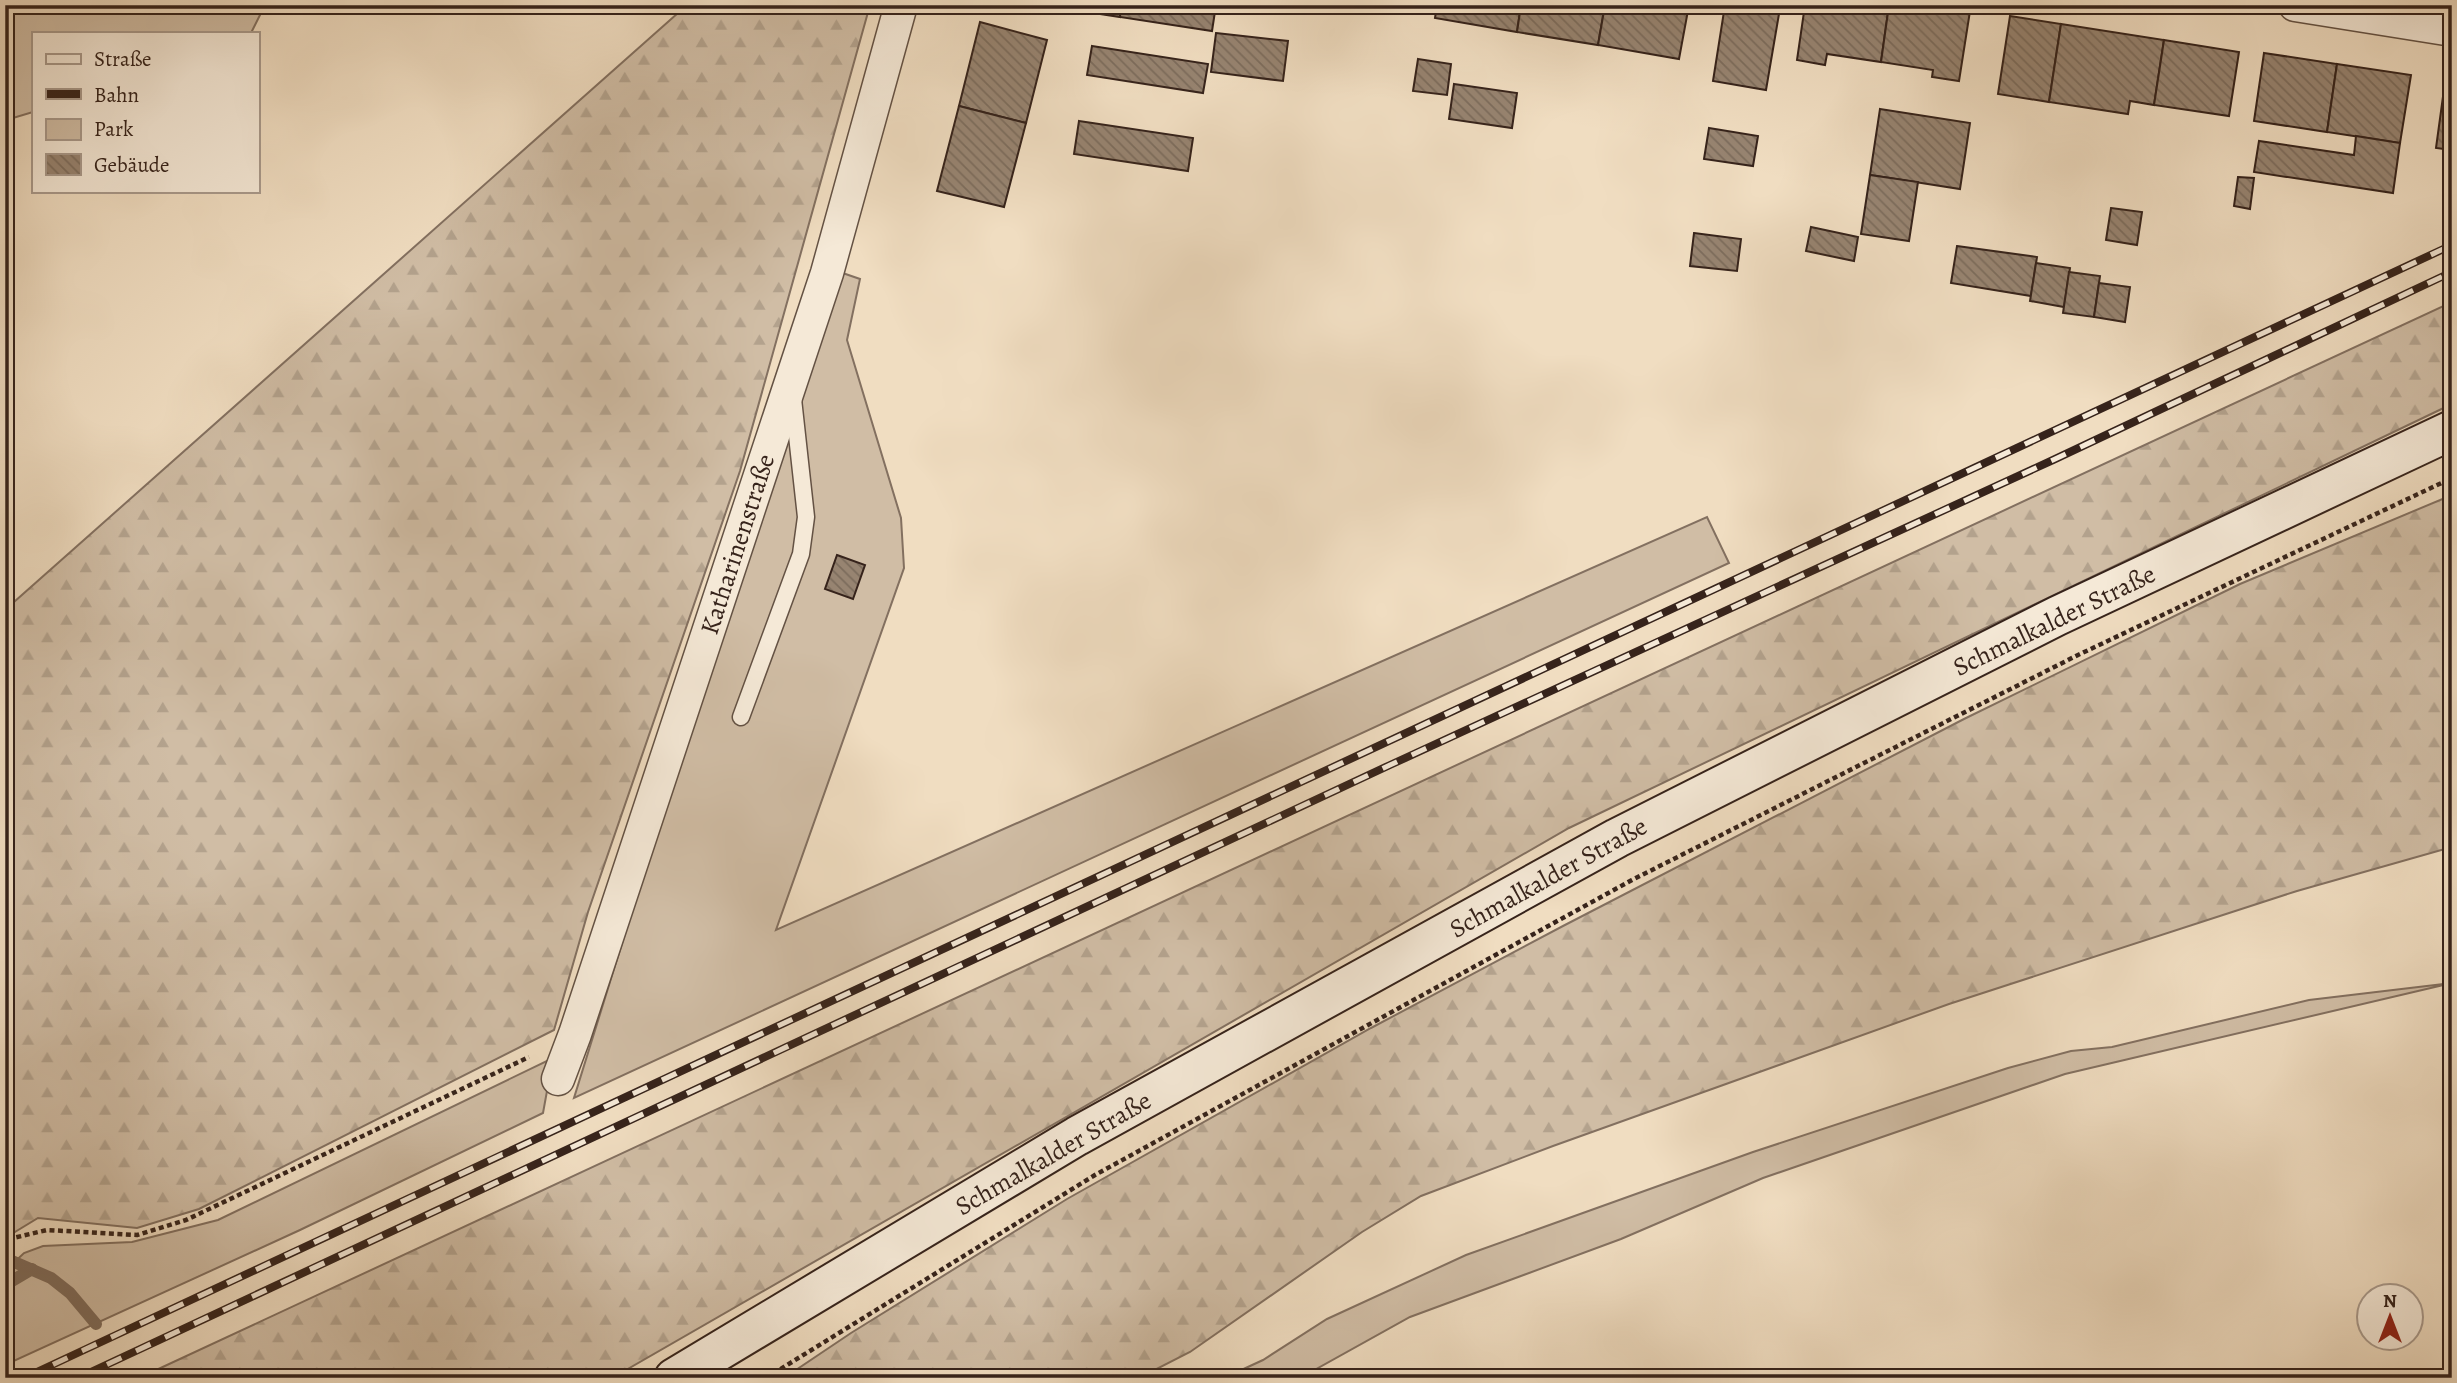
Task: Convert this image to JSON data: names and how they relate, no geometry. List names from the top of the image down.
{
  "streets": {
    "main road": ["Schmalkalder Straße"],
    "street": ["Katharinenstraße"]
  },
  "legend": [
    "Straße",
    "Bahn",
    "Park",
    "Gebäude"
  ],
  "north": "top"
}
